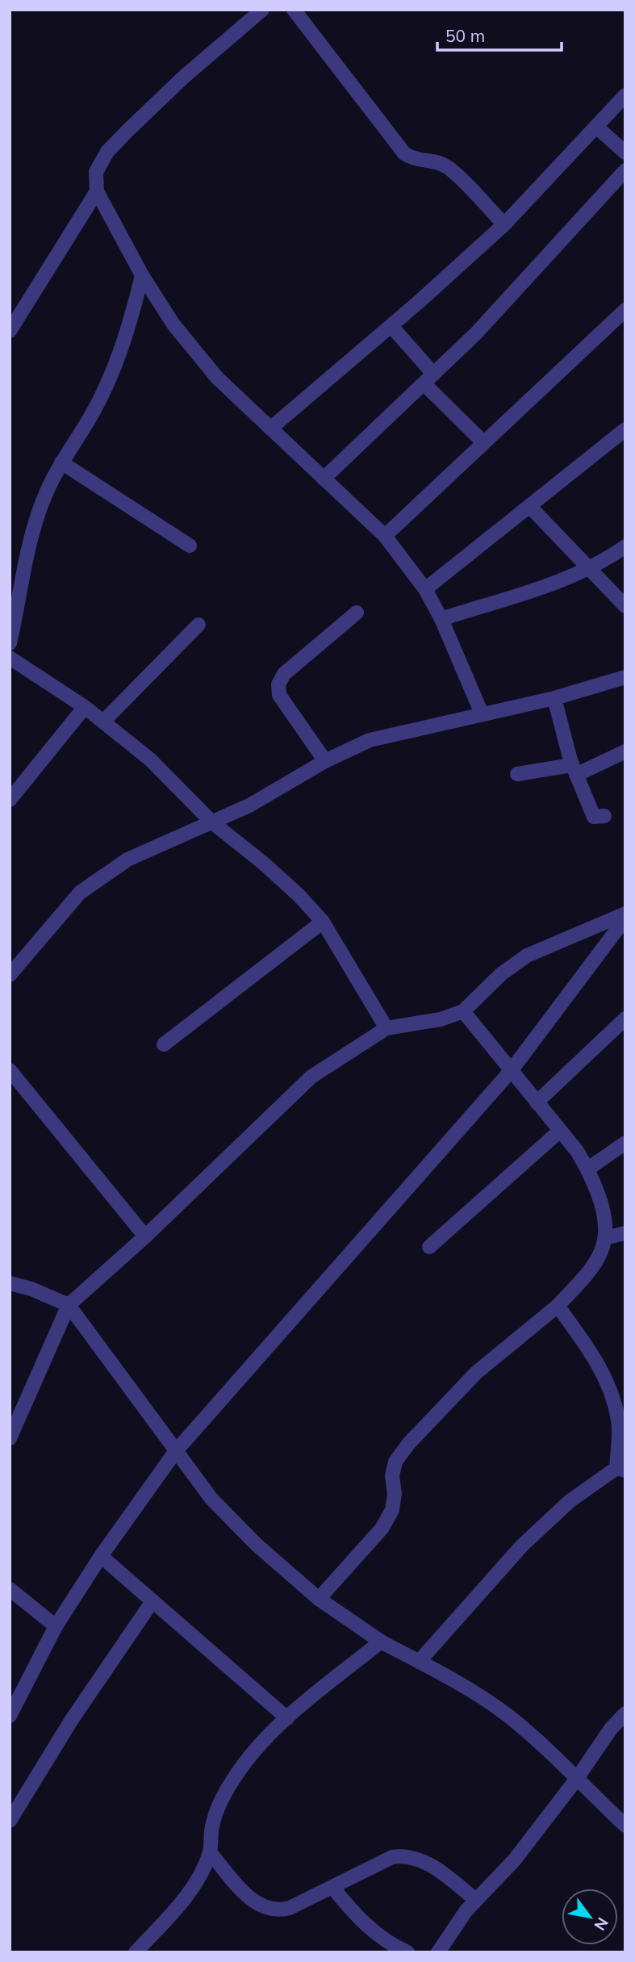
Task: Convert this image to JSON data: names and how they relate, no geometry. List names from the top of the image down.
{
  "scale_bar": "50 m",
  "north": "bottom right"
}
